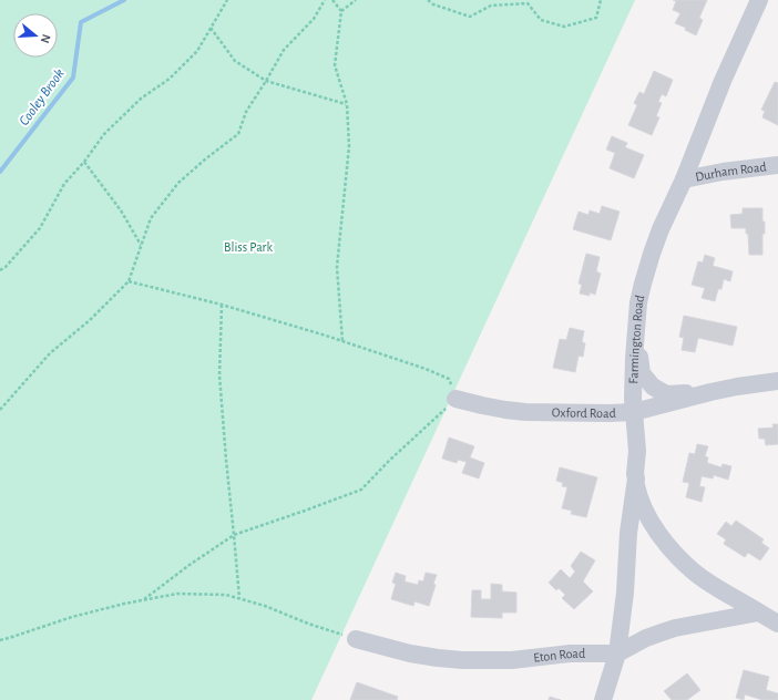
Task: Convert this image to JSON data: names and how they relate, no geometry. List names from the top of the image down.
{
  "streets": {
    "street": [
      "Durham Road",
      "Farmington Road",
      "Oxford Road",
      "Eton Road"
    ]
  },
  "crossings": [
    ["Durham Road", "Farmington Road"],
    ["Farmington Road", "Oxford Road"],
    ["Farmington Road", "Eton Road"]
  ],
  "water": ["Cooley Brook"],
  "parks": ["Bliss Park"],
  "north": "right"
}
